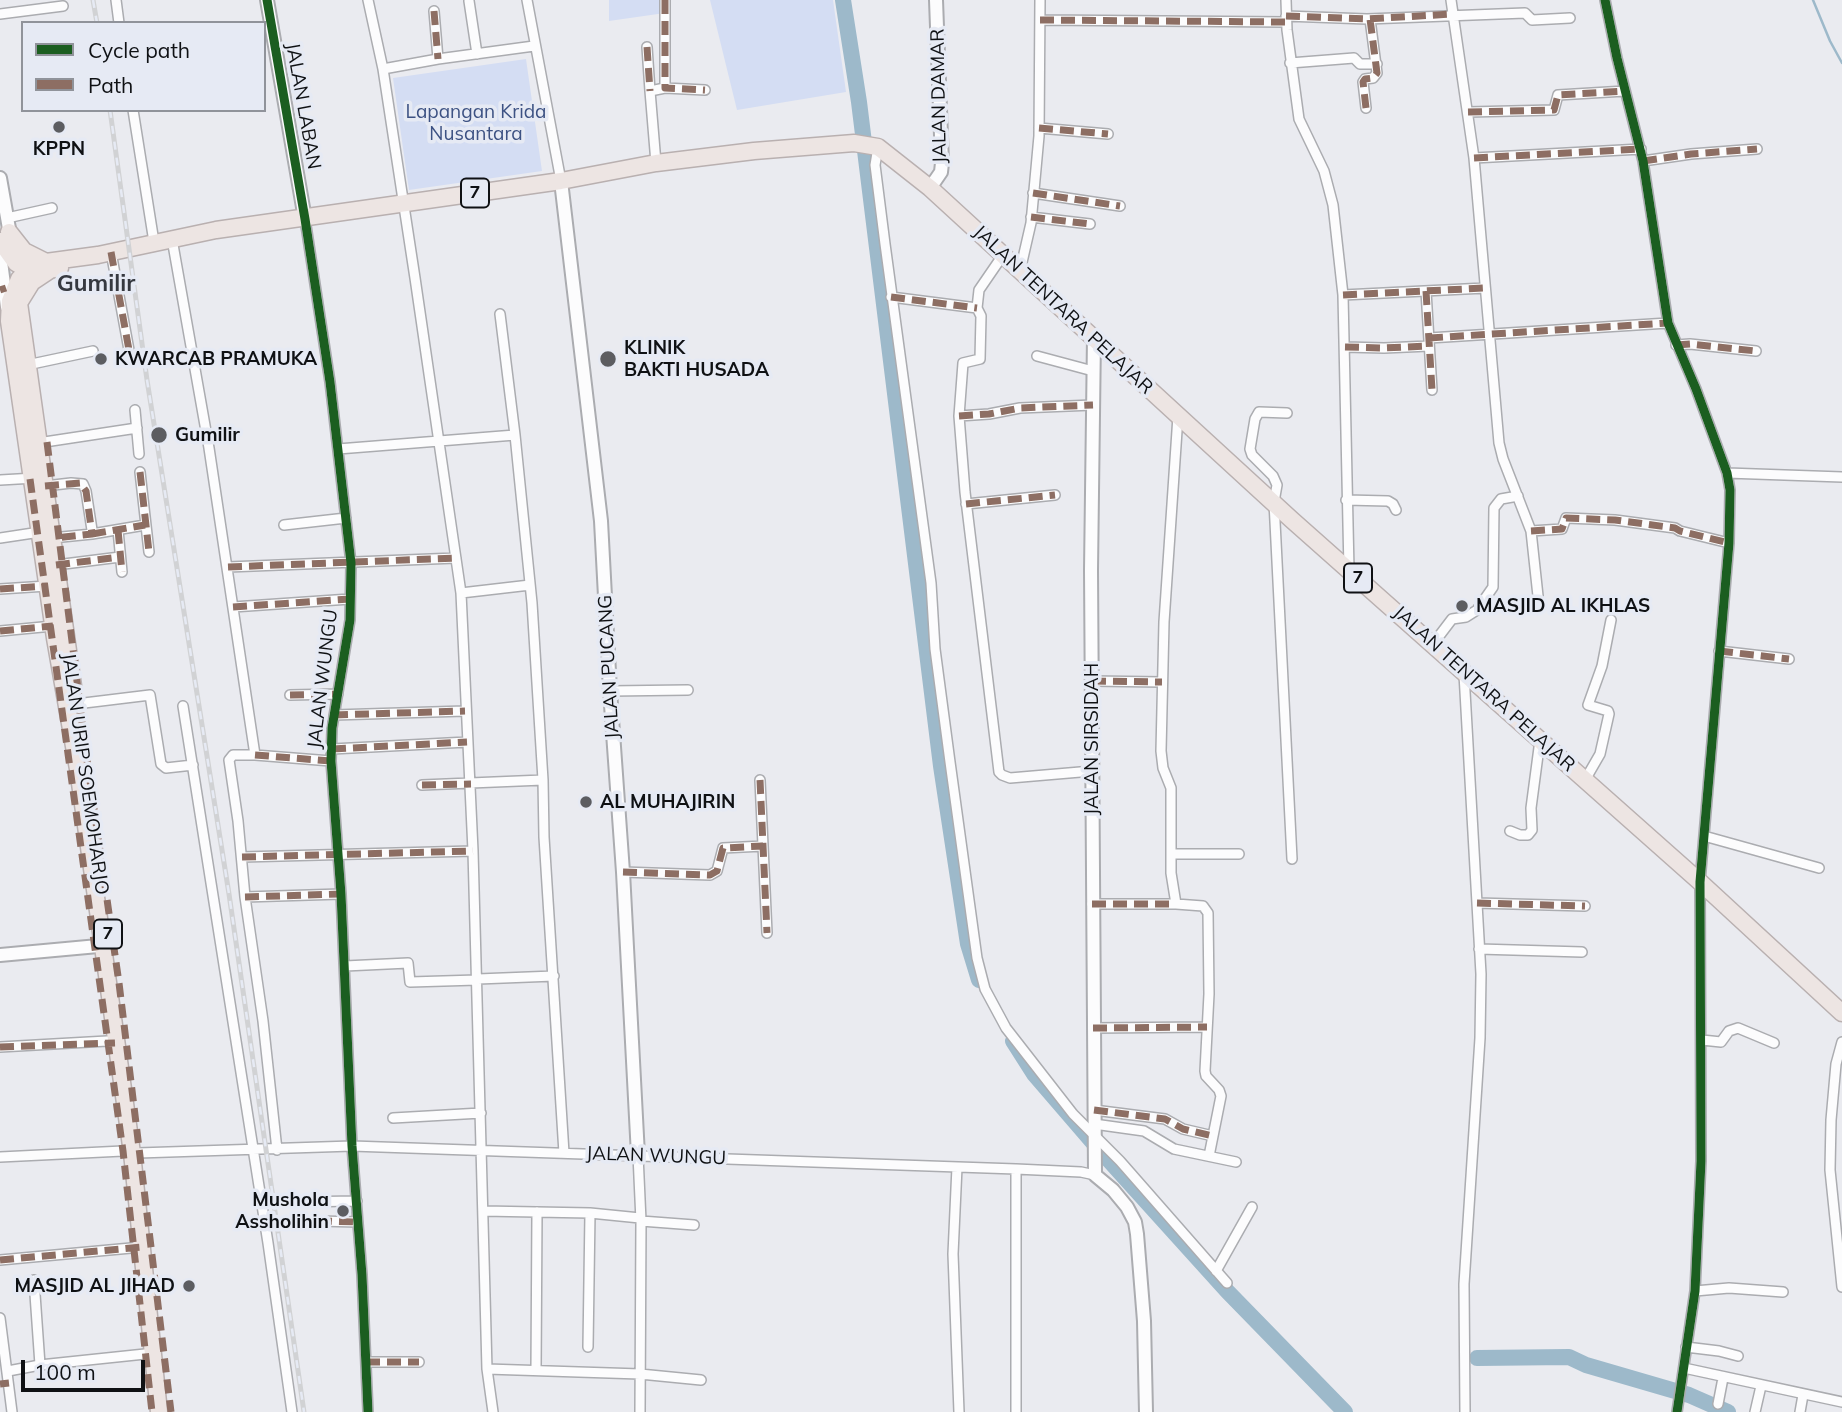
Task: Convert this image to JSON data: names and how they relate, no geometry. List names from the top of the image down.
{
  "streets": {
    "highway": ["7", "JALAN TENTARA PELAJAR", "JALAN URIP SOEMOHARJO"],
    "street": [
      "JALAN DAMAR",
      "JALAN LABAN",
      "JALAN PUCANG",
      "JALAN WUNGU",
      "JALAN SIRSIDAH"
    ]
  },
  "crossings": [
    ["JALAN DAMAR", "JALAN TENTARA PELAJAR"],
    ["JALAN LABAN", "7"],
    ["JALAN LABAN", "JALAN WUNGU"],
    ["7", "JALAN TENTARA PELAJAR"],
    ["7", "JALAN PUCANG"],
    ["7", "JALAN WUNGU"],
    ["7", "JALAN URIP SOEMOHARJO"],
    ["JALAN TENTARA PELAJAR", "JALAN SIRSIDAH"],
    ["JALAN PUCANG", "JALAN WUNGU"],
    ["JALAN WUNGU", "JALAN SIRSIDAH"]
  ],
  "districts": ["Gumilir"],
  "parks": ["Lapangan Krida Nusantara"],
  "places": [
    "KPPN",
    "KWARCAB PRAMUKA",
    "KLINIK BAKTI HUSADA",
    "Gumilir",
    "MASJID AL IKHLAS",
    "AL MUHAJIRIN",
    "Mushola Assholihin",
    "MASJID AL JIHAD"
  ],
  "legend": ["Cycle path", "Path"],
  "scale_bar": "100 m"
}
